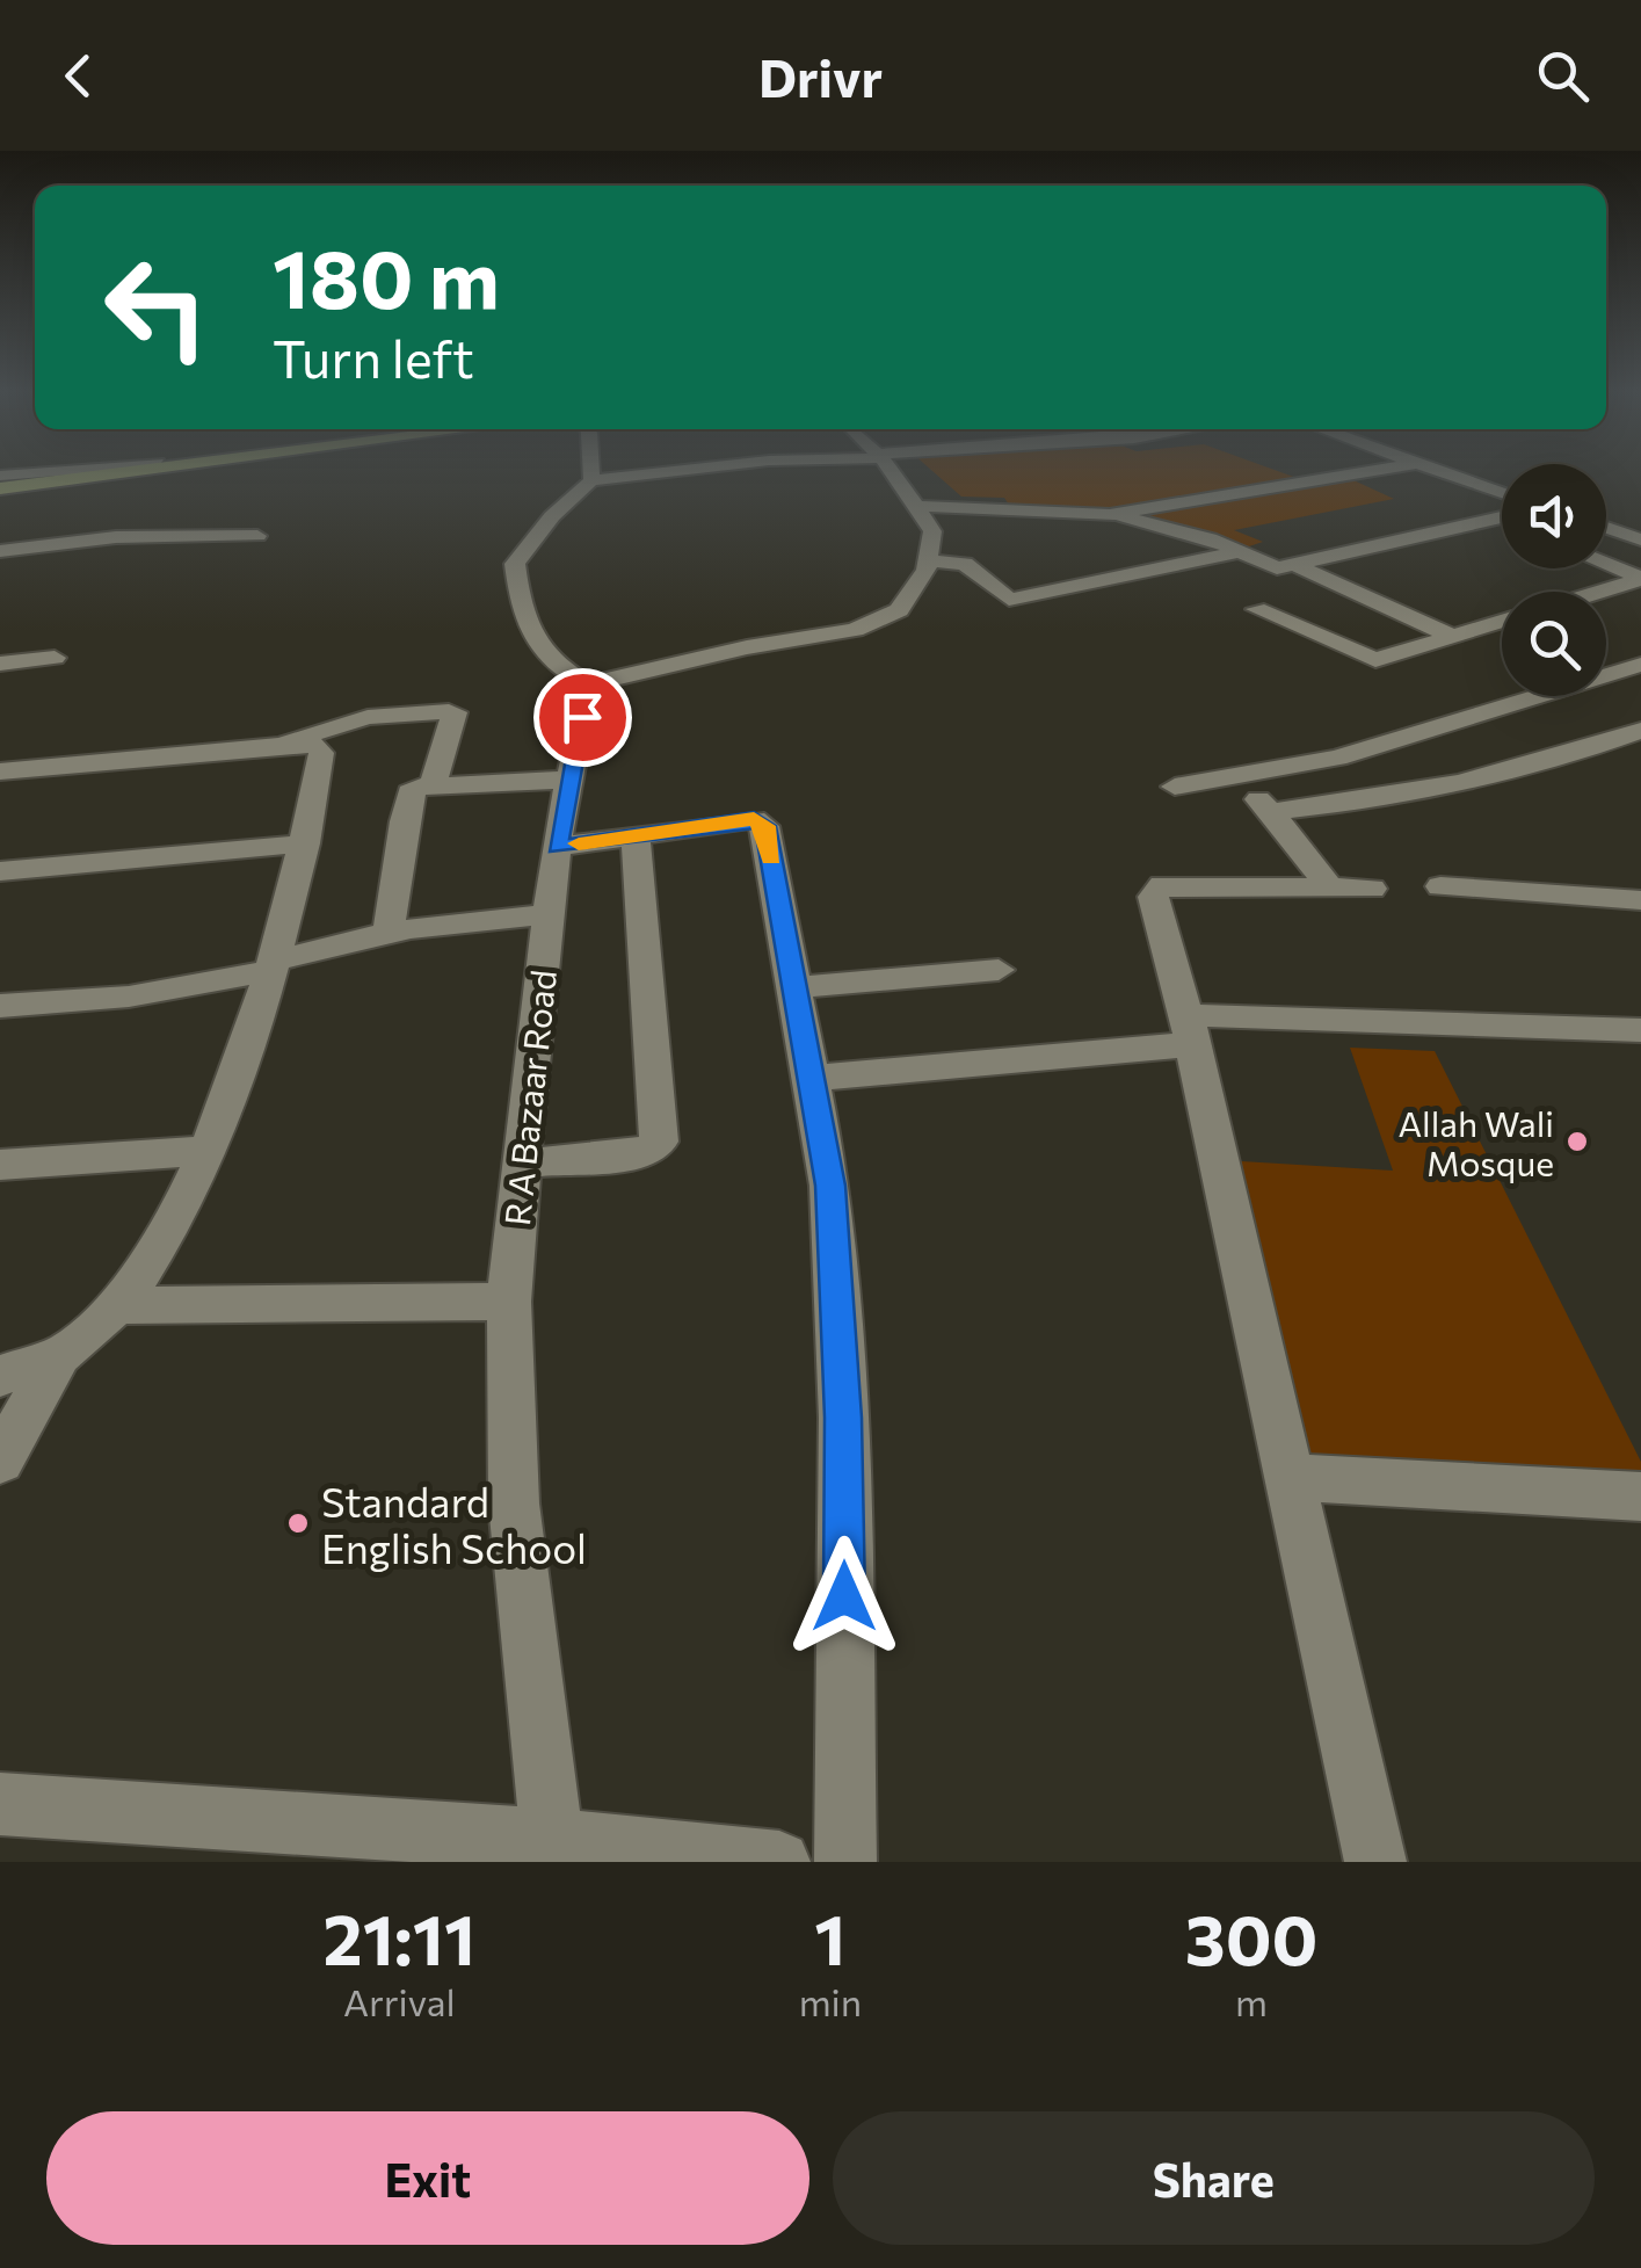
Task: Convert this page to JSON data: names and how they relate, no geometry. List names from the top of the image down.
{
  "streets": {
    "street": ["R A Bazaar Road"]
  },
  "places": ["Allah Wali Mosque", "Standard English School"],
  "page": {
    "header": "Drivr",
    "turn": ["180 m", "Turn left"],
    "eta": [
      "21:11",
      "Arrival",
      "1",
      "min",
      "300",
      "m"
    ],
    "buttons": ["Exit", "Share"]
  }
}
